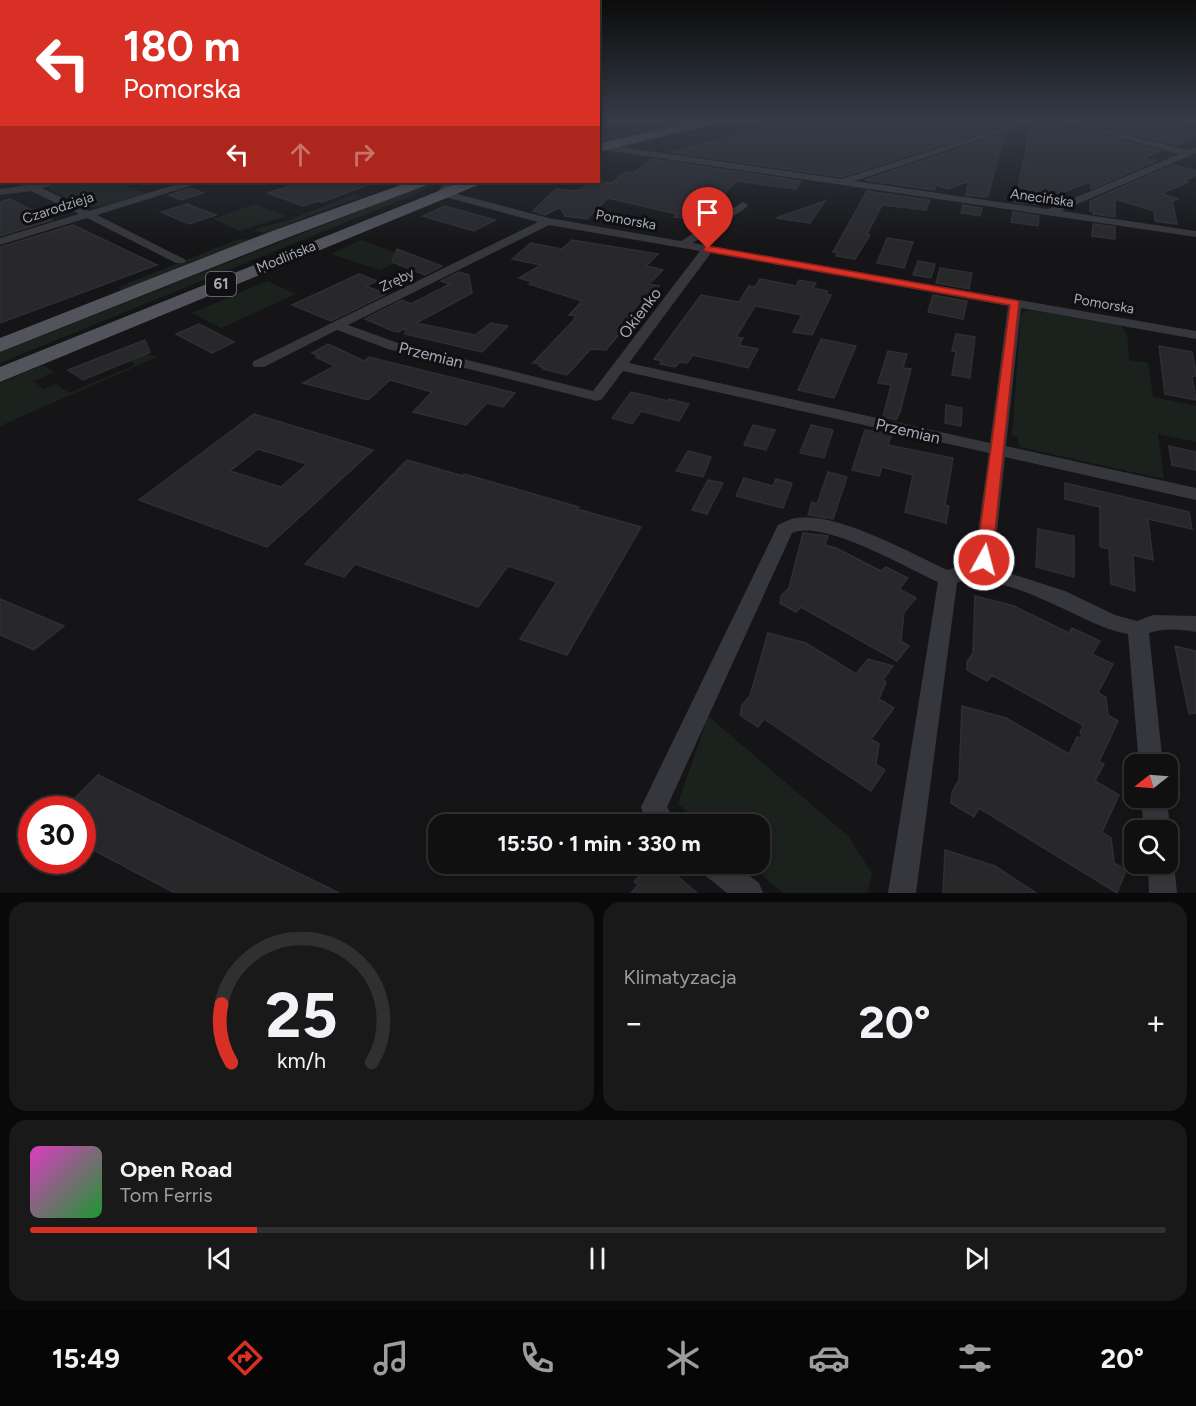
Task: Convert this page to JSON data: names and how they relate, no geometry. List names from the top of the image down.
{
  "streets": {
    "main road": ["Modlińska", "61"],
    "street": [
      "Anecińska",
      "Czarodzieja",
      "Pomorska",
      "Zręby",
      "Okienko",
      "Przemian"
    ]
  },
  "crossings": [
    ["Pomorska", "Modlińska"],
    ["Pomorska", "Zręby"],
    ["Pomorska", "Okienko"],
    ["Zręby", "Przemian"],
    ["Okienko", "Przemian"]
  ],
  "north": "left",
  "page": {
    "turn": ["180 m", "Pomorska"],
    "limit": "30",
    "trip": "15:50 · 1 min · 330 m",
    "tile": "Klimatyzacja",
    "heat": ["−", "20°", "+"],
    "song": ["Open Road", "Tom Ferris"],
    "tabs": ["15:49", "20°"],
    "gauge": ["25", "km/h"]
  }
}
